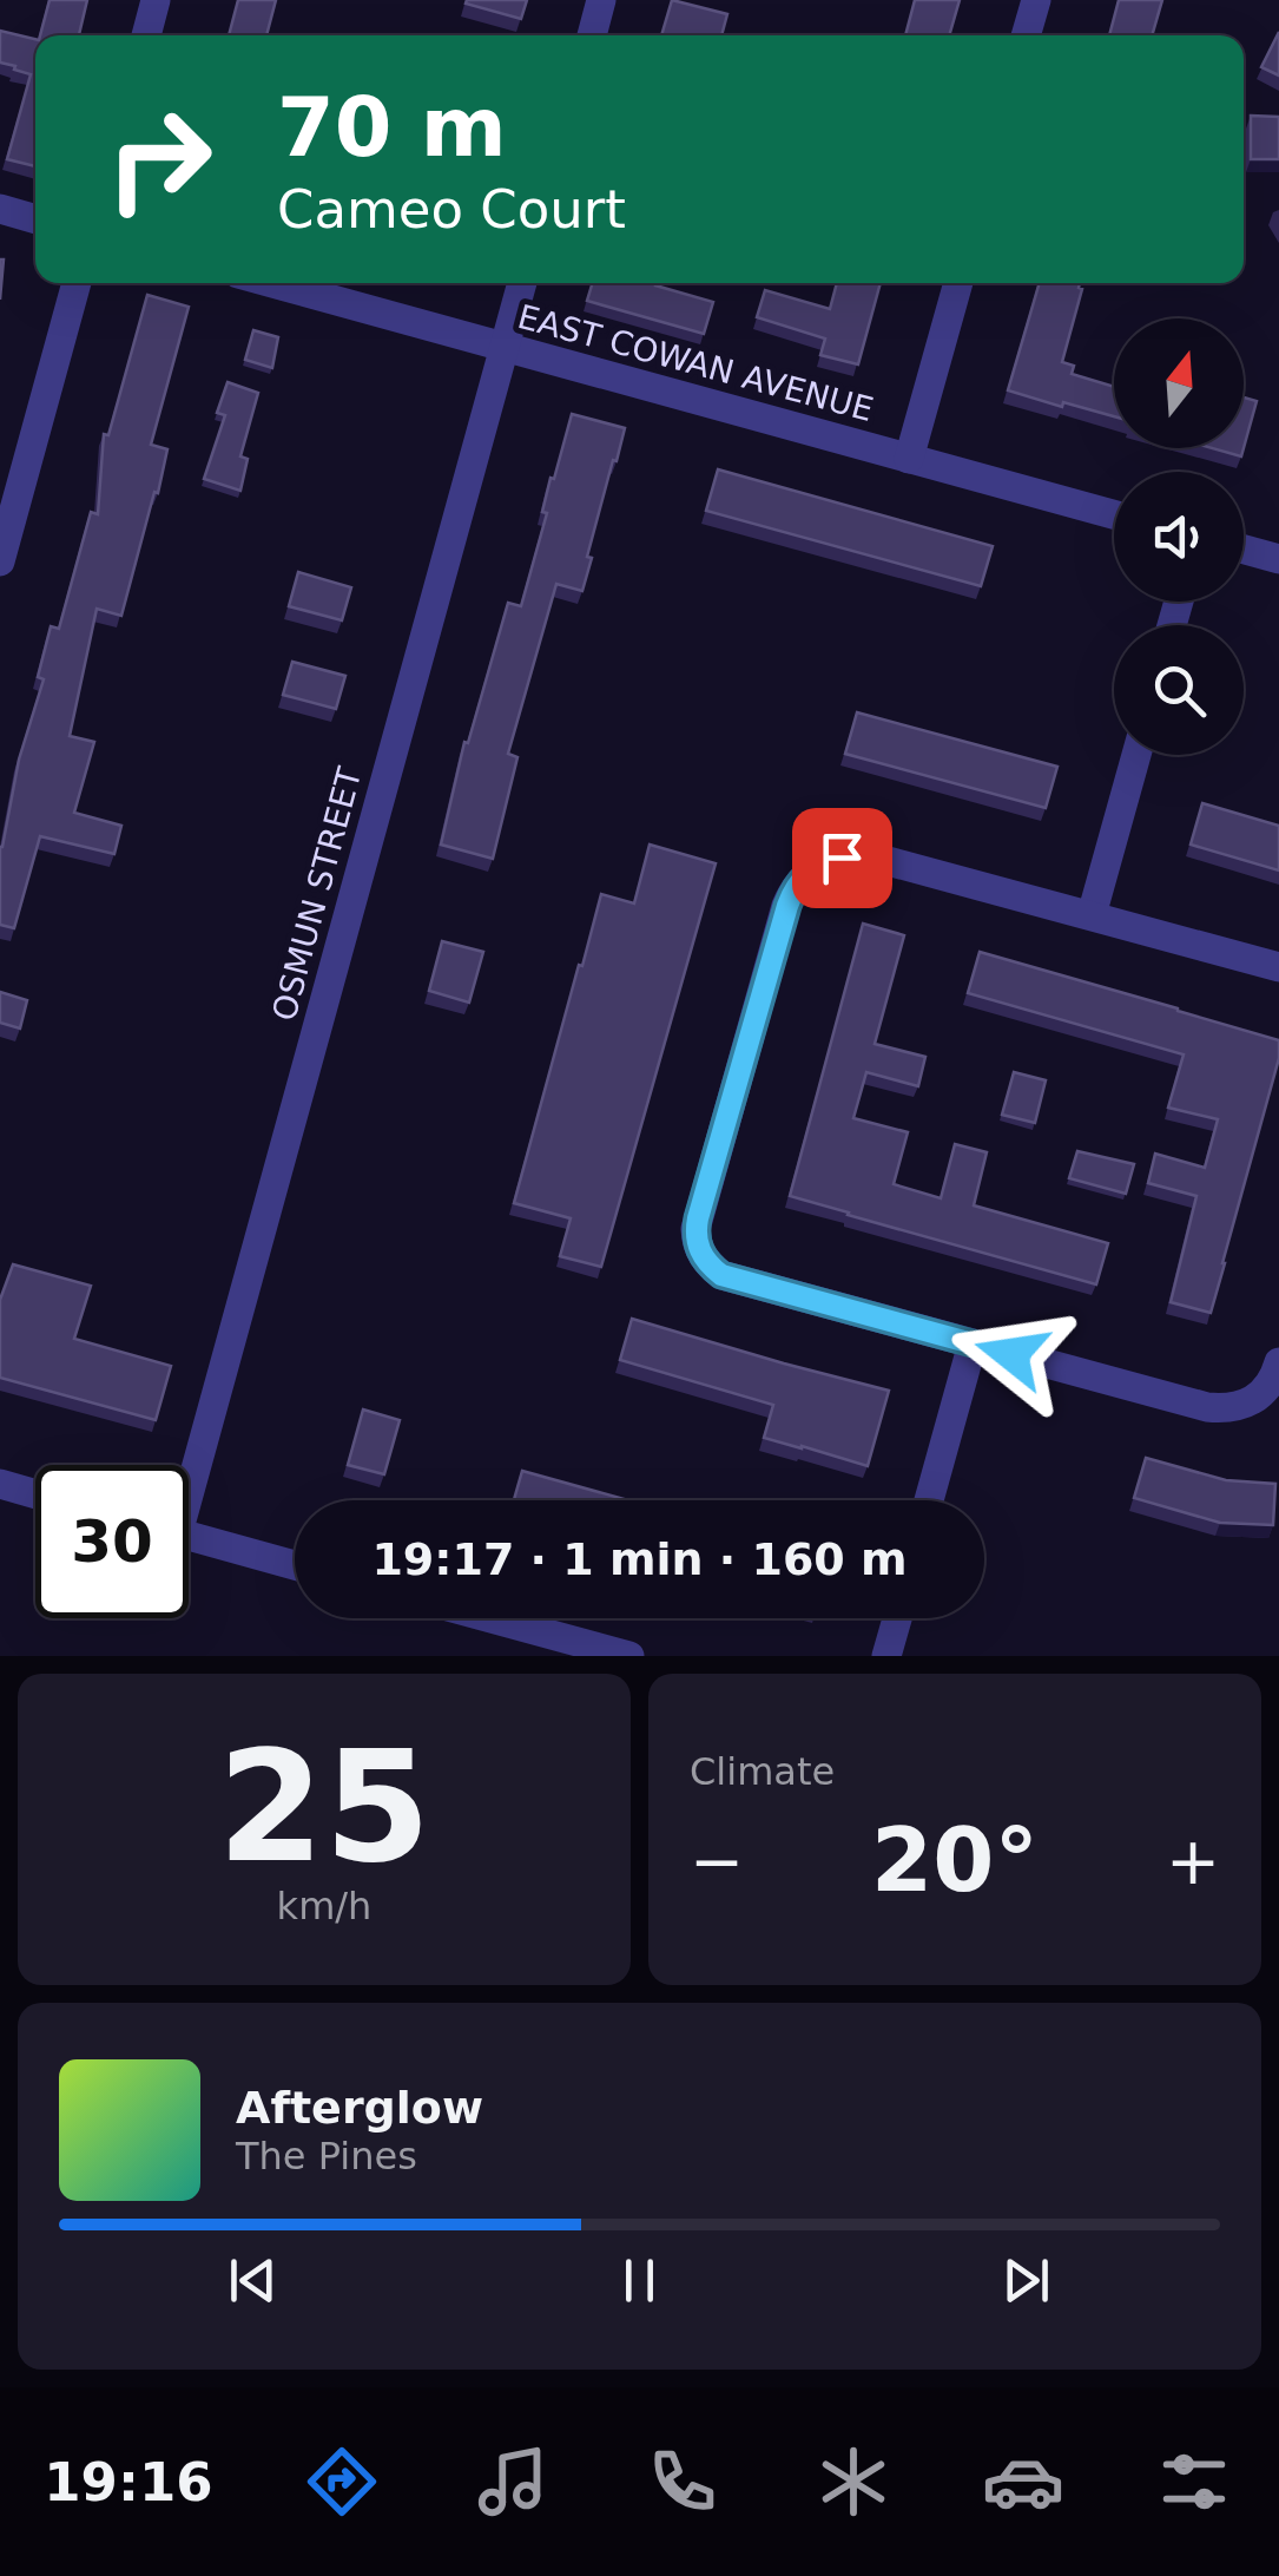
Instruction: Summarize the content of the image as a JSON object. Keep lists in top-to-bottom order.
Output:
{
  "streets": {
    "street": ["EAST COWAN AVENUE", "OSMUN STREET"]
  },
  "crossings": [
    ["EAST COWAN AVENUE", "OSMUN STREET"]
  ],
  "north": "top",
  "page": {
    "turn": ["70 m", "Cameo Court"],
    "limit": "30",
    "trip": "19:17 · 1 min · 160 m",
    "tile": [
      ["25", "km/h"],
      "Climate"
    ],
    "heat": ["−", "20°", "+"],
    "song": ["Afterglow", "The Pines"],
    "tabs": "19:16"
  }
}
